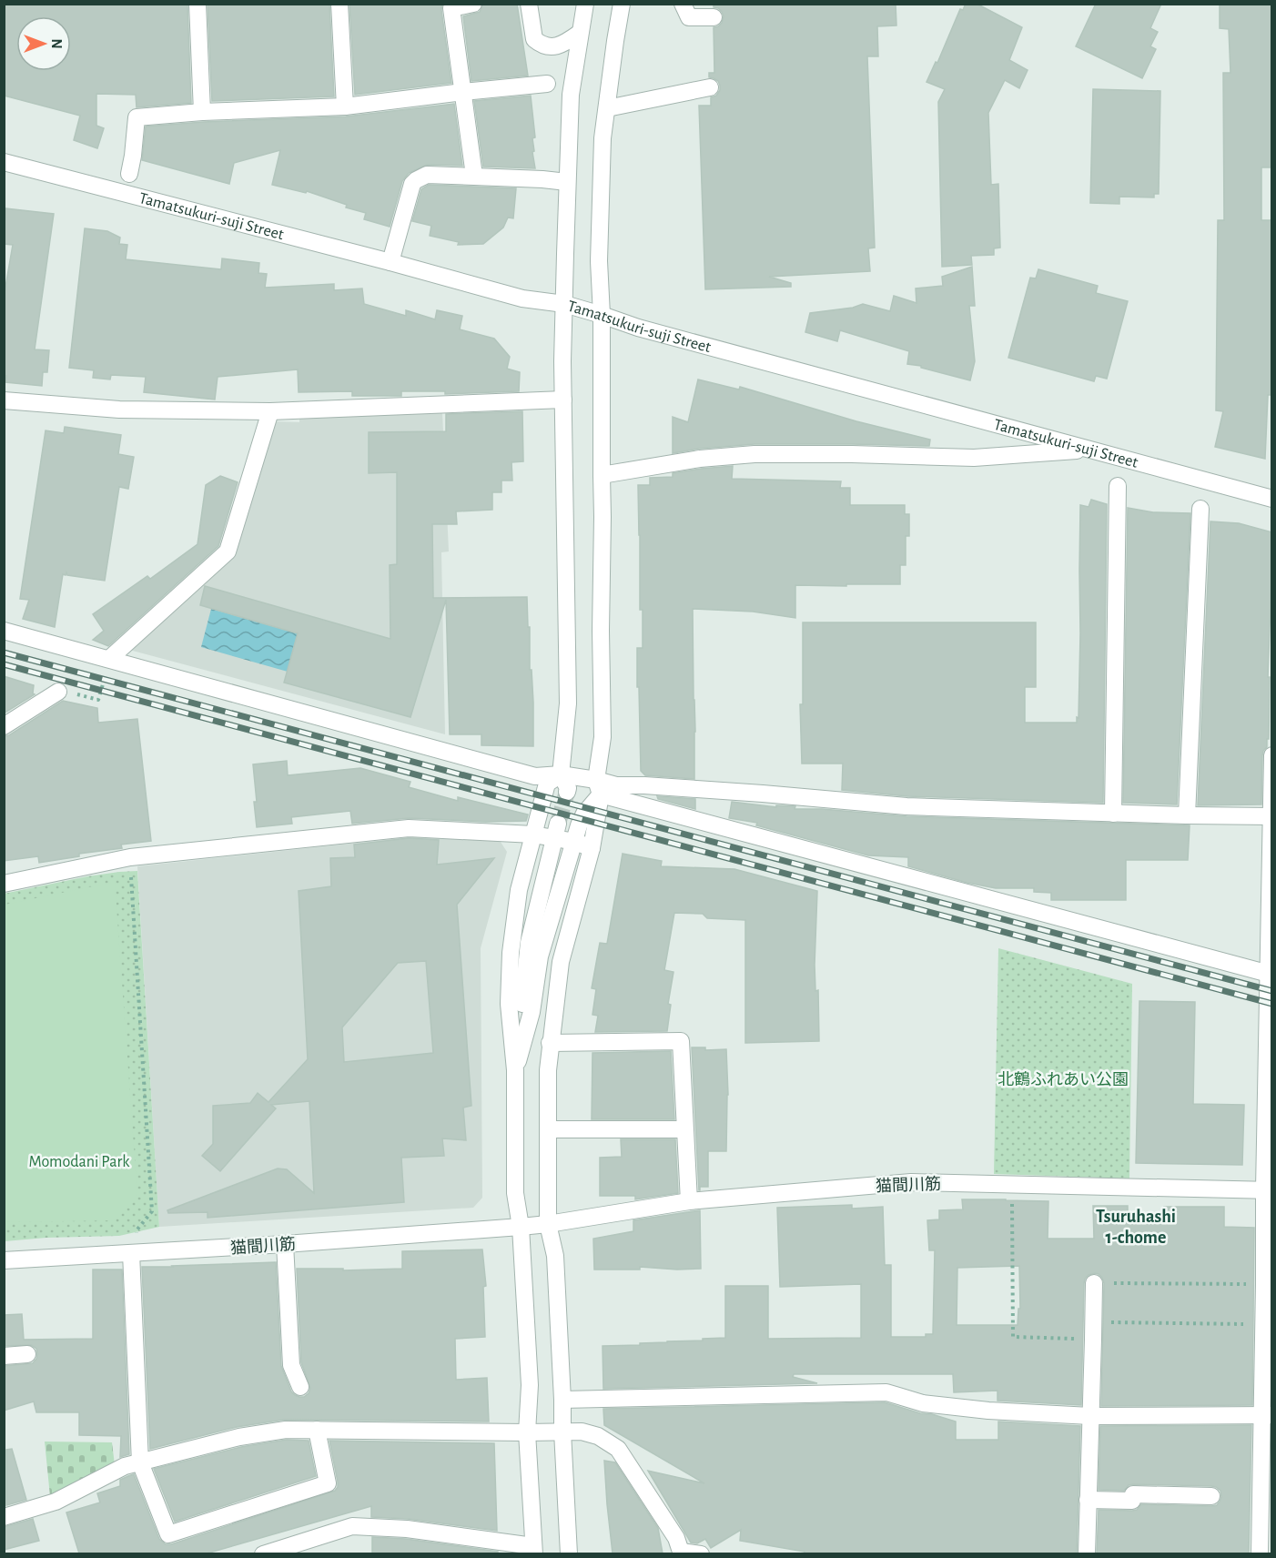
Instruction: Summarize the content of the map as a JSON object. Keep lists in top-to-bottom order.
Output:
{
  "streets": {
    "street": ["Tamatsukuri-suji Street", "猫間川筋"]
  },
  "districts": ["Tsuruhashi 1-chome"],
  "parks": ["北鶴ふれあい公園", "Momodani Park"],
  "north": "right"
}
